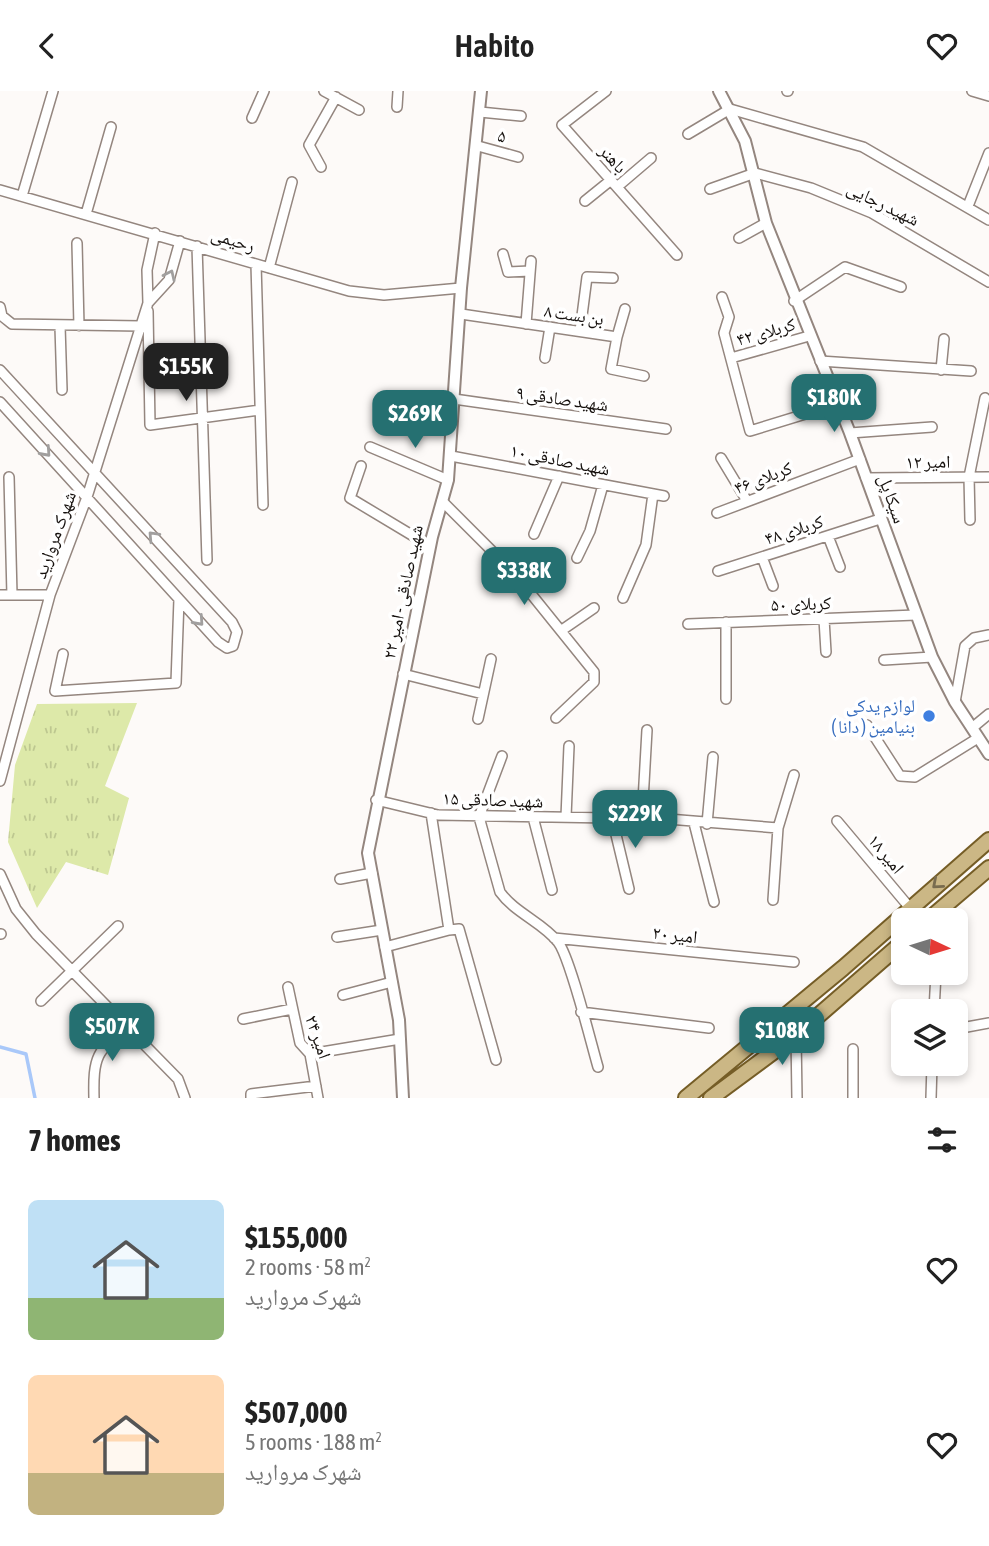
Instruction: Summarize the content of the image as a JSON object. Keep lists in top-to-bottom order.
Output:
{
  "streets": {
    "street": [
      "۵",
      "باهنر",
      "شهید رجایی",
      "رحیمی",
      "بن بست ۸",
      "کربلای ۴۲",
      "شهید صادقی ۹",
      "شهید صادقی ۱۰",
      "امير ۱۲",
      "کربلای ۴۶",
      "سیکا پل",
      "کربلای ۴۸",
      "شهرک مروارید",
      "شهید صادقی - امیر ۲۲",
      "کربلای ۵۰",
      "شهید صادقی ۱۵",
      "امیر ۱۸",
      "امیر ۲۰",
      "امیر ۲۴"
    ]
  },
  "crossings": [
    ["۵", "شهید صادقی - امیر ۲۲"],
    ["شهید رجایی", "سیکا پل"],
    ["رحیمی", "شهرک مروارید"],
    ["رحیمی", "شهید صادقی - امیر ۲۲"],
    ["بن بست ۸", "شهید صادقی - امیر ۲۲"],
    ["کربلای ۴۲", "سیکا پل"],
    ["شهید صادقی ۹", "شهید صادقی - امیر ۲۲"],
    ["شهید صادقی ۱۰", "شهید صادقی - امیر ۲۲"],
    ["امير ۱۲", "سیکا پل"],
    ["کربلای ۴۶", "سیکا پل"],
    ["سیکا پل", "کربلای ۴۸"],
    ["سیکا پل", "کربلای ۵۰"],
    ["شهید صادقی - امیر ۲۲", "شهید صادقی ۱۵"]
  ],
  "places": ["لوازم یدکی بنیامین ( دانا )"],
  "north": "right",
  "page": {
    "header": "Habito",
    "price": [
      "$155K",
      "$180K",
      "$269K",
      "$338K",
      "$229K",
      "$507K",
      "$108K"
    ],
    "heading": "7 homes",
    "list": [
      {
        "name": "$155,000",
        "note": "2 rooms · 58 m² · شهرک مروارید"
      },
      {
        "name": "$507,000",
        "note": "5 rooms · 188 m² · شهرک مروارید"
      }
    ]
  }
}
